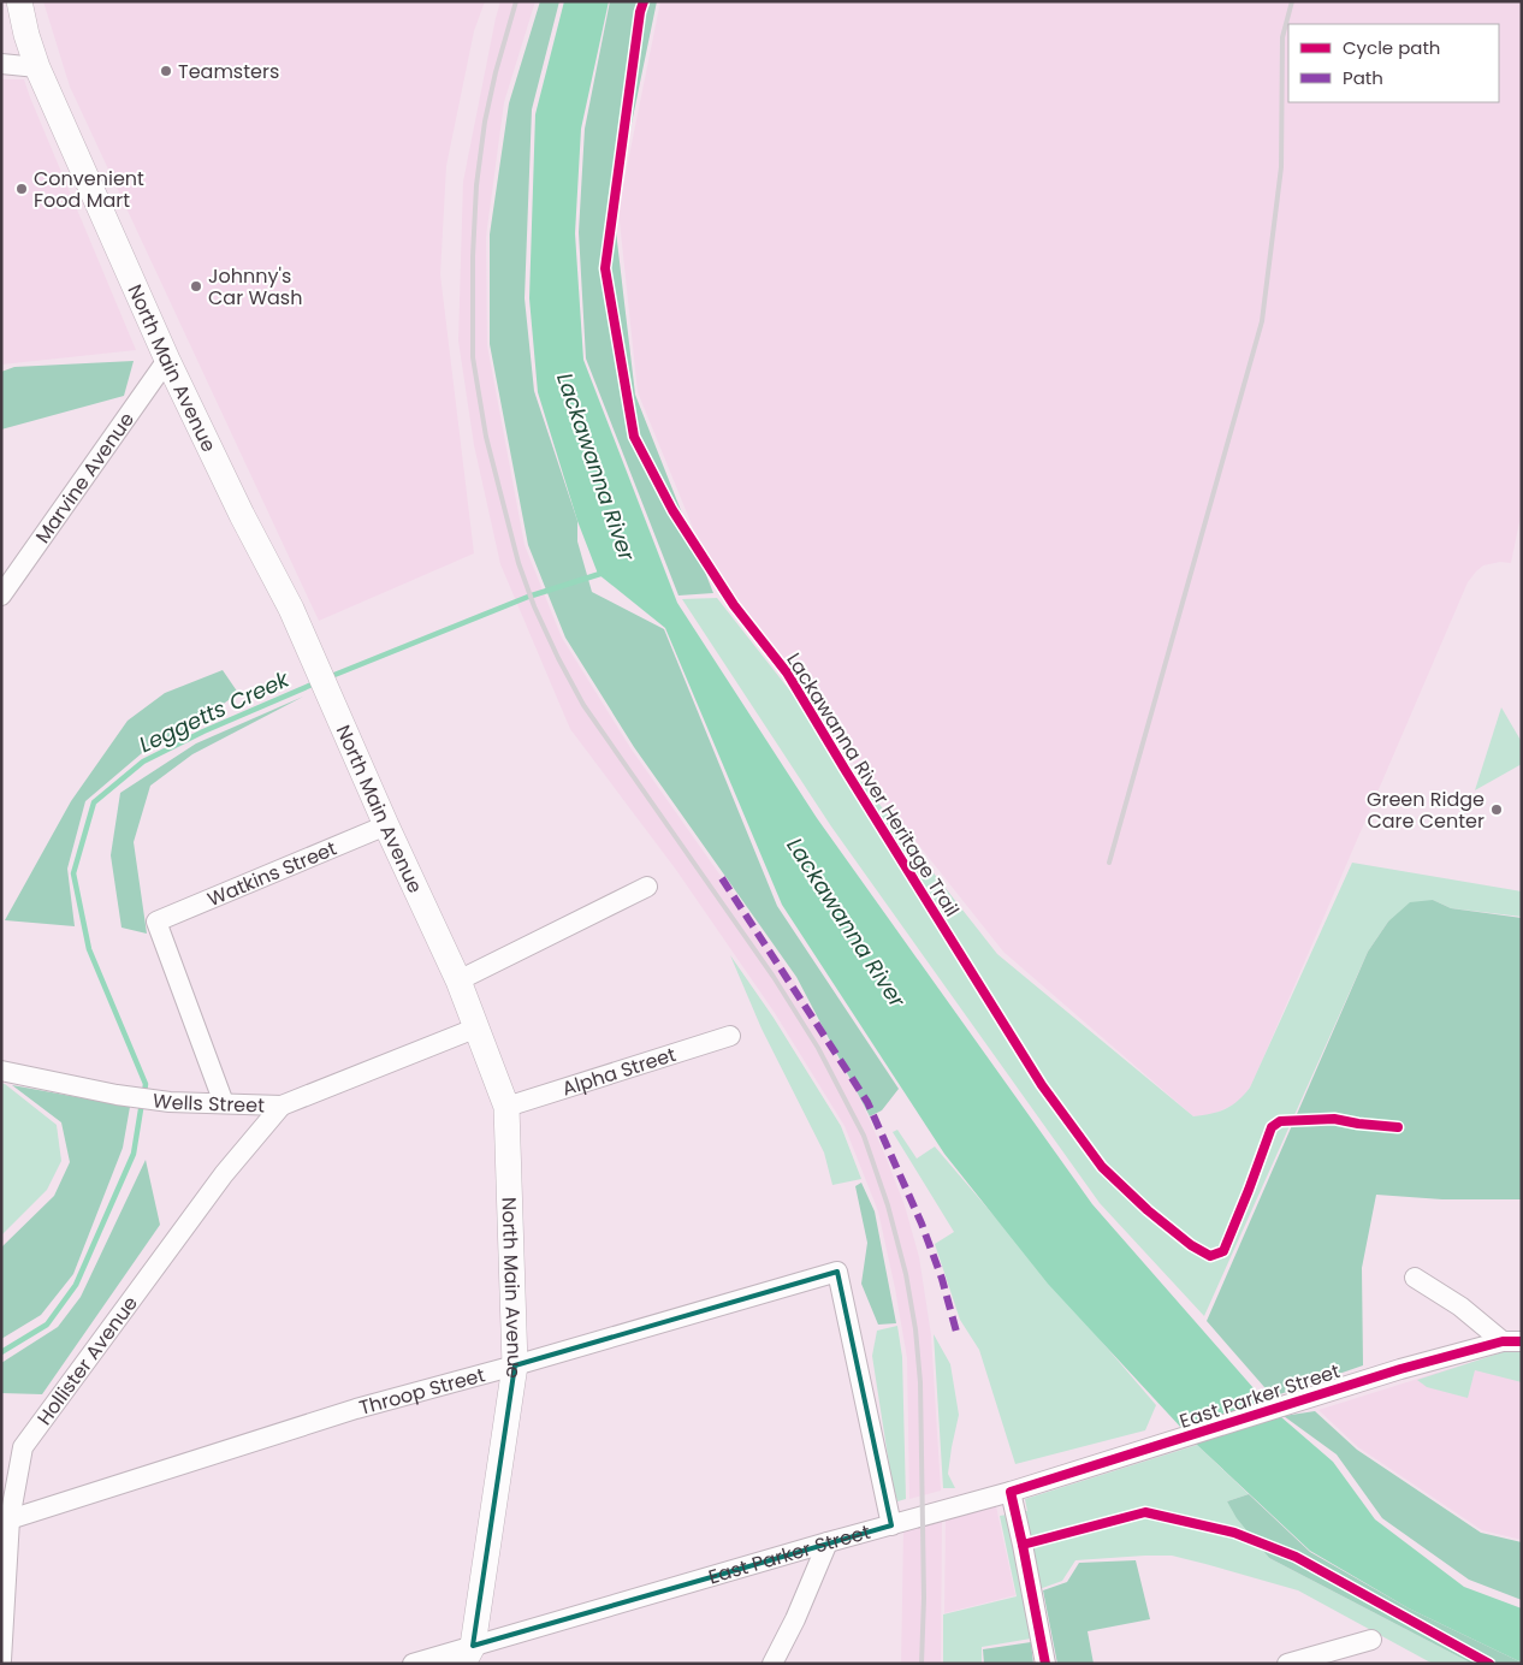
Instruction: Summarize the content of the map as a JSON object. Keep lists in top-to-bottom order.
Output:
{
  "streets": {
    "main road": ["North Main Avenue"],
    "street": [
      "Marvine Avenue",
      "Watkins Street",
      "Alpha Street",
      "Wells Street",
      "Hollister Avenue",
      "Throop Street",
      "East Parker Street"
    ],
    "cycle path": ["Lackawanna River Heritage Trail"]
  },
  "crossings": [
    ["North Main Avenue", "Marvine Avenue"],
    ["North Main Avenue", "Watkins Street"],
    ["North Main Avenue", "Alpha Street"],
    ["North Main Avenue", "Wells Street"],
    ["North Main Avenue", "Throop Street"],
    ["North Main Avenue", "East Parker Street"],
    ["Watkins Street", "Wells Street"],
    ["Wells Street", "Hollister Avenue"],
    ["Hollister Avenue", "Throop Street"],
    ["Throop Street", "East Parker Street"]
  ],
  "water": ["Lackawanna River", "Leggetts Creek"],
  "places": [
    "Teamsters",
    "Convenient Food Mart",
    "Johnny's Car Wash",
    "Green Ridge Care Center"
  ],
  "legend": ["Cycle path", "Path"]
}
